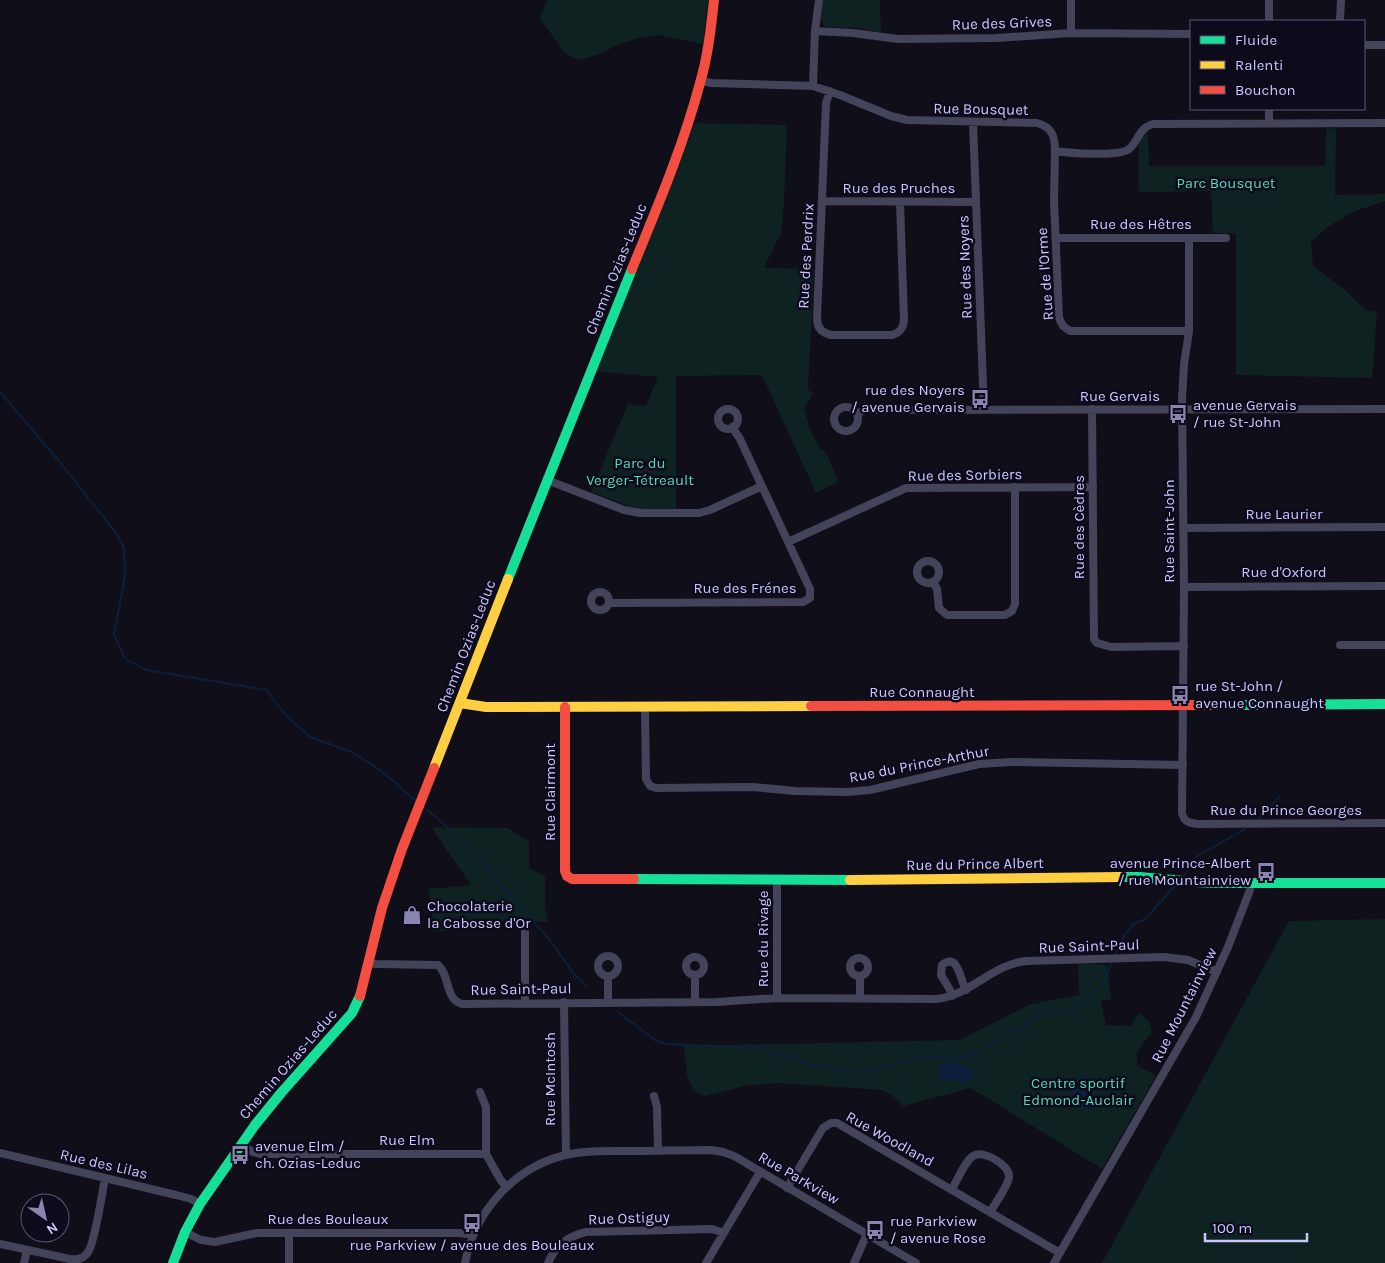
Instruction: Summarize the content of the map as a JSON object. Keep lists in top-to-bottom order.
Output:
{
  "streets": {
    "street": [
      "Rue des Grives",
      "Rue Bousquet",
      "Rue des Pruches",
      "Rue des Hêtres",
      "Rue des Perdrix",
      "Rue des Noyers",
      "Chemin Ozias-Leduc",
      "Rue de l'Orme",
      "Rue Gervais",
      "Rue des Sorbiers",
      "Rue Laurier",
      "Rue des Cèdres",
      "Rue Saint-John",
      "Rue d'Oxford",
      "Rue des Frénes",
      "Rue Connaught",
      "Rue du Prince-Arthur",
      "Rue Clairmont",
      "Rue du Prince Georges",
      "Rue du Prince Albert",
      "Rue du Rivage",
      "Rue Saint-Paul",
      "Rue Mountainview",
      "Rue McIntosh",
      "Rue Woodland",
      "Rue Elm",
      "Rue des Lilas",
      "Rue Parkview",
      "Rue Ostiguy",
      "Rue des Bouleaux"
    ]
  },
  "crossings": [
    ["Rue Bousquet", "Rue des Perdrix"],
    ["Rue Bousquet", "Rue des Noyers"],
    ["Rue Bousquet", "Chemin Ozias-Leduc"],
    ["Rue Bousquet", "Rue de l'Orme"],
    ["Rue des Pruches", "Rue des Perdrix"],
    ["Rue des Pruches", "Rue des Noyers"],
    ["Rue des Hêtres", "Rue de l'Orme"],
    ["Rue des Hêtres", "Rue Saint-John"],
    ["Rue des Noyers", "Rue Gervais"],
    ["Chemin Ozias-Leduc", "Rue Connaught"],
    ["Chemin Ozias-Leduc", "Rue Saint-Paul"],
    ["Chemin Ozias-Leduc", "Rue Elm"],
    ["Chemin Ozias-Leduc", "Rue des Lilas"],
    ["Chemin Ozias-Leduc", "Rue des Bouleaux"],
    ["Rue de l'Orme", "Rue Saint-John"],
    ["Rue Gervais", "Rue des Cèdres"],
    ["Rue Gervais", "Rue Saint-John"],
    ["Rue des Sorbiers", "Rue des Cèdres"],
    ["Rue des Sorbiers", "Rue des Frénes"],
    ["Rue Laurier", "Rue Saint-John"],
    ["Rue des Cèdres", "Rue Saint-John"],
    ["Rue Saint-John", "Rue d'Oxford"],
    ["Rue Saint-John", "Rue Connaught"],
    ["Rue Saint-John", "Rue du Prince-Arthur"],
    ["Rue Saint-John", "Rue du Prince Georges"],
    ["Rue Connaught", "Rue du Prince-Arthur"],
    ["Rue Connaught", "Rue Clairmont"],
    ["Rue Clairmont", "Rue du Prince Albert"],
    ["Rue du Prince Albert", "Rue du Rivage"],
    ["Rue du Prince Albert", "Rue Mountainview"],
    ["Rue du Rivage", "Rue Saint-Paul"],
    ["Rue Saint-Paul", "Rue Mountainview"],
    ["Rue Saint-Paul", "Rue McIntosh"],
    ["Rue Mountainview", "Rue Woodland"],
    ["Rue McIntosh", "Rue Parkview"],
    ["Rue Woodland", "Rue Parkview"],
    ["Rue Parkview", "Rue des Bouleaux"]
  ],
  "parks": ["Parc Bousquet", "Parc du Verger-Tétreault", "Centre sportif Edmond-Auclair"],
  "places": {
    "bus stop": [
      "rue des Noyers / avenue Gervais",
      "avenue Gervais / rue St-John",
      "rue St-John / avenue Connaught",
      "avenue Prince-Albert / rue Mountainview",
      "avenue Elm / ch. Ozias-Leduc",
      "rue Parkview / avenue des Bouleaux",
      "rue Parkview / avenue Rose"
    ],
    "shop": ["Chocolaterie la Cabosse d'Or"]
  },
  "legend": ["Fluide", "Ralenti", "Bouchon"],
  "scale_bar": "100 m",
  "north": "bottom right"
}
